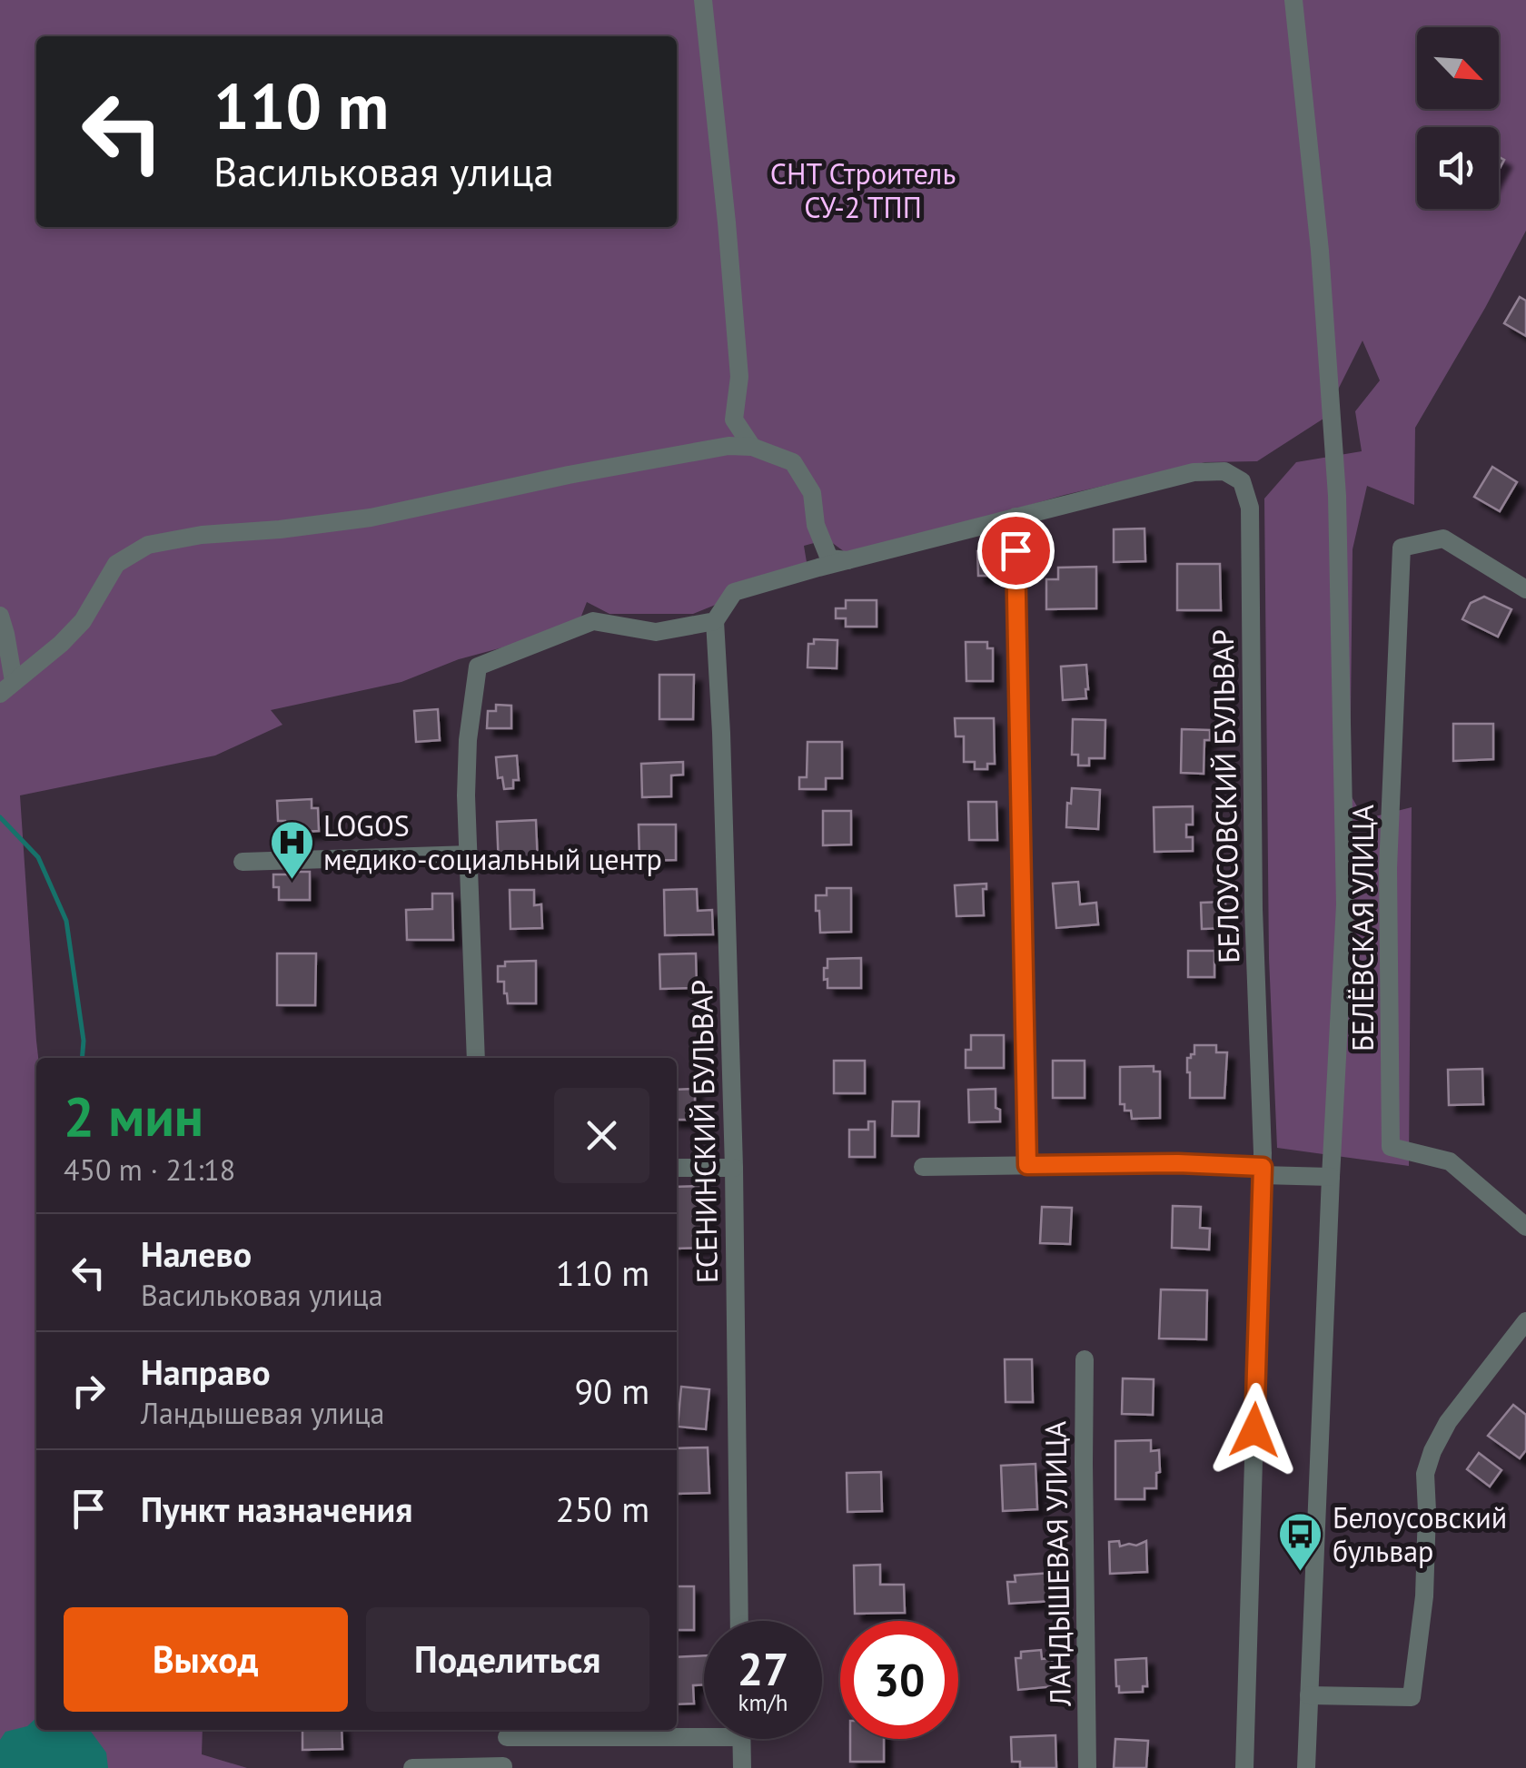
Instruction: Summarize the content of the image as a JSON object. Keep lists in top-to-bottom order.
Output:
{
  "streets": {
    "street": [
      "БЕЛОУСОВСКИЙ БУЛЬВАР",
      "БЕЛЁВСКАЯ УЛИЦА",
      "ЕСЕНИНСКИЙ БУЛЬВАР",
      "ЛАНДЫШЕВАЯ УЛИЦА"
    ]
  },
  "parks": ["СНТ Строитель СУ-2 ТПП"],
  "places": {
    "hospital": ["LOGOS медико-социальный центр"],
    "bus stop": ["Белоусовский бульвар"]
  },
  "north": "bottom right",
  "page": {
    "turn": ["110 m", "Васильковая улица"],
    "heading": ["2 мин", "450 m · 21:18"],
    "list": [
      {
        "name": "Налево",
        "note": "Васильковая улица",
        "value": "110 m"
      },
      {
        "name": "Направо",
        "note": "Ландышевая улица",
        "value": "90 m"
      },
      {
        "name": "Пункт назначения",
        "value": "250 m"
      }
    ],
    "buttons": ["Выход", "Поделиться"],
    "speed": "27 km/h",
    "limit": "30"
  }
}
